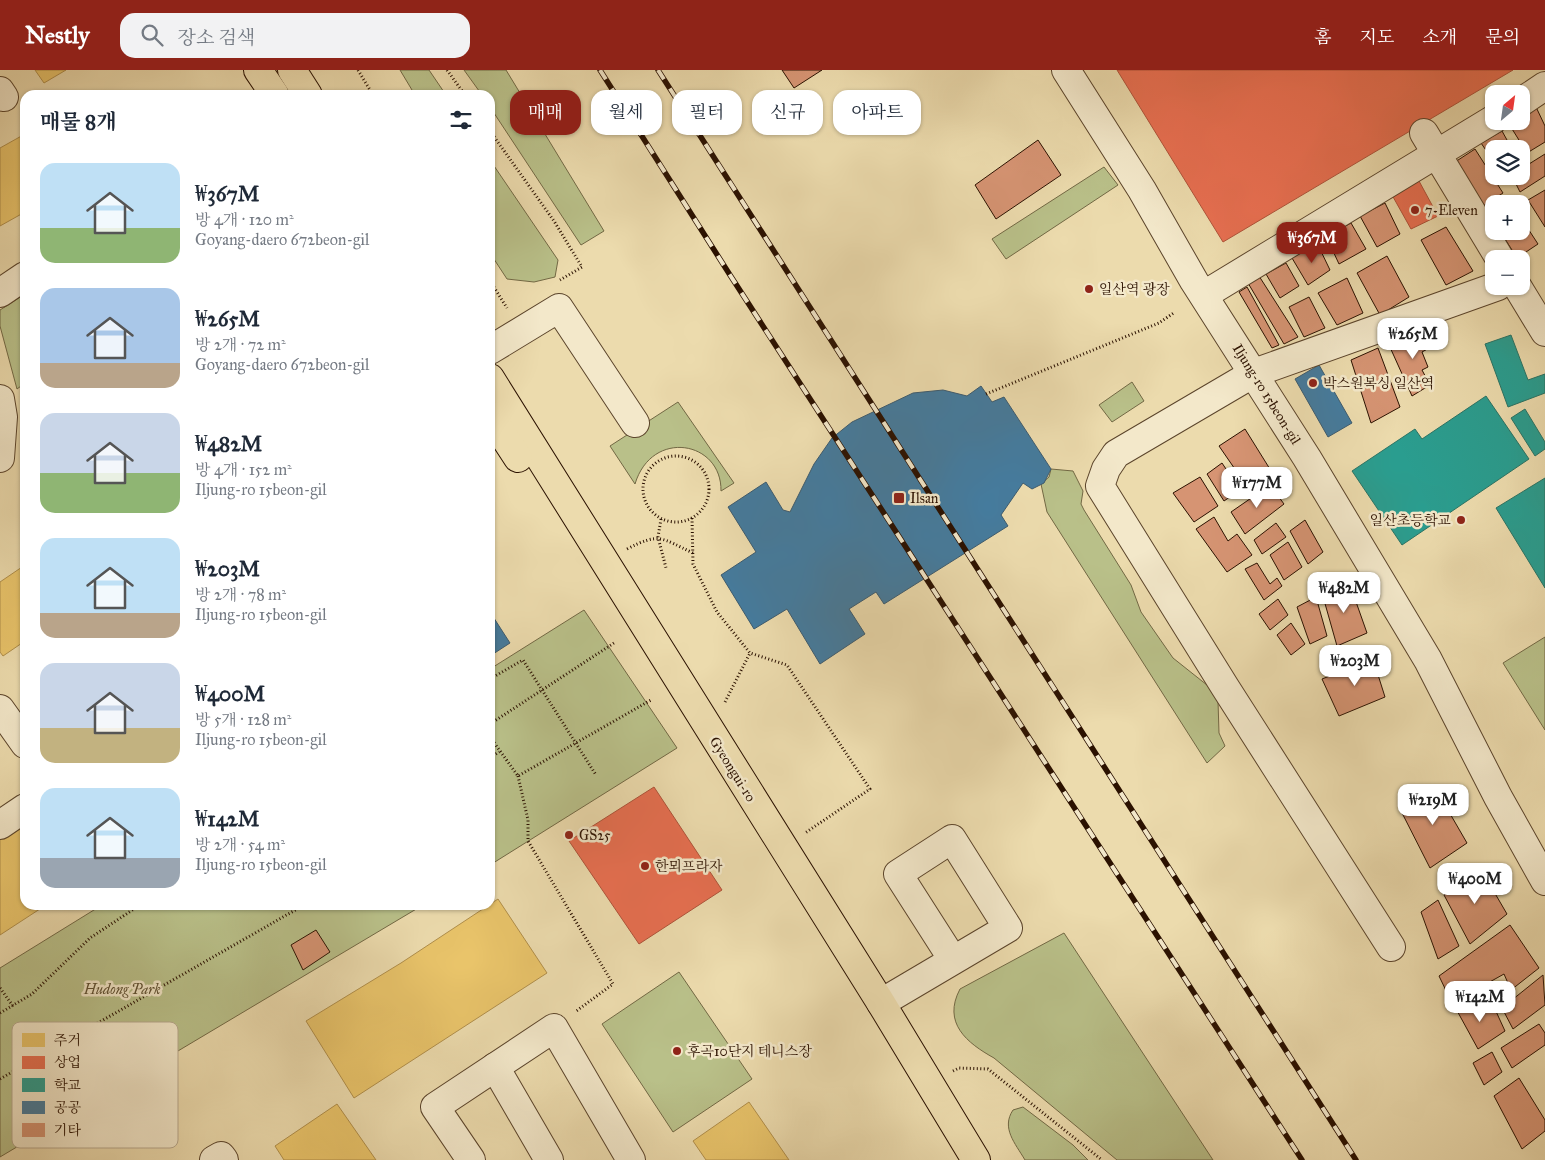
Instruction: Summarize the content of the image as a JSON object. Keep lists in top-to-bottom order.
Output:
{
  "streets": {
    "main road": ["Gyeongui-ro"],
    "street": ["Iljung-ro 15beon-gil"]
  },
  "parks": ["Hudong Park"],
  "places": {
    "other": [
      "7-Eleven",
      "일산역 광장",
      "박스원복싱 일산역",
      "일산초등학교",
      "GS25",
      "한뫼프라자",
      "후곡10단지 테니스장"
    ],
    "transit": ["Ilsan"]
  },
  "legend": [
    "주거",
    "상업",
    "학교",
    "공공",
    "기타"
  ],
  "north": "top right",
  "page": {
    "header": "Nestly",
    "search": "장소 검색",
    "nav": [
      "홈",
      "지도",
      "소개",
      "문의"
    ],
    "map_buttons": ["+", "−"],
    "chip": [
      "매매",
      "월세",
      "필터",
      "신규",
      "아파트"
    ],
    "heading": "매물 8개",
    "list": [
      {
        "name": "₩367M",
        "note": "방 4개 · 120 m² · Goyang-daero 672beon-gil"
      },
      {
        "name": "₩265M",
        "note": "방 2개 · 72 m² · Goyang-daero 672beon-gil"
      },
      {
        "name": "₩482M",
        "note": "방 4개 · 152 m² · Iljung-ro 15beon-gil"
      },
      {
        "name": "₩203M",
        "note": "방 2개 · 78 m² · Iljung-ro 15beon-gil"
      },
      {
        "name": "₩400M",
        "note": "방 5개 · 128 m² · Iljung-ro 15beon-gil"
      },
      {
        "name": "₩142M",
        "note": "방 2개 · 54 m² · Iljung-ro 15beon-gil"
      }
    ],
    "price": [
      "₩367M",
      "₩265M",
      "₩177M",
      "₩482M",
      "₩203M",
      "₩219M",
      "₩400M",
      "₩142M"
    ]
  }
}
